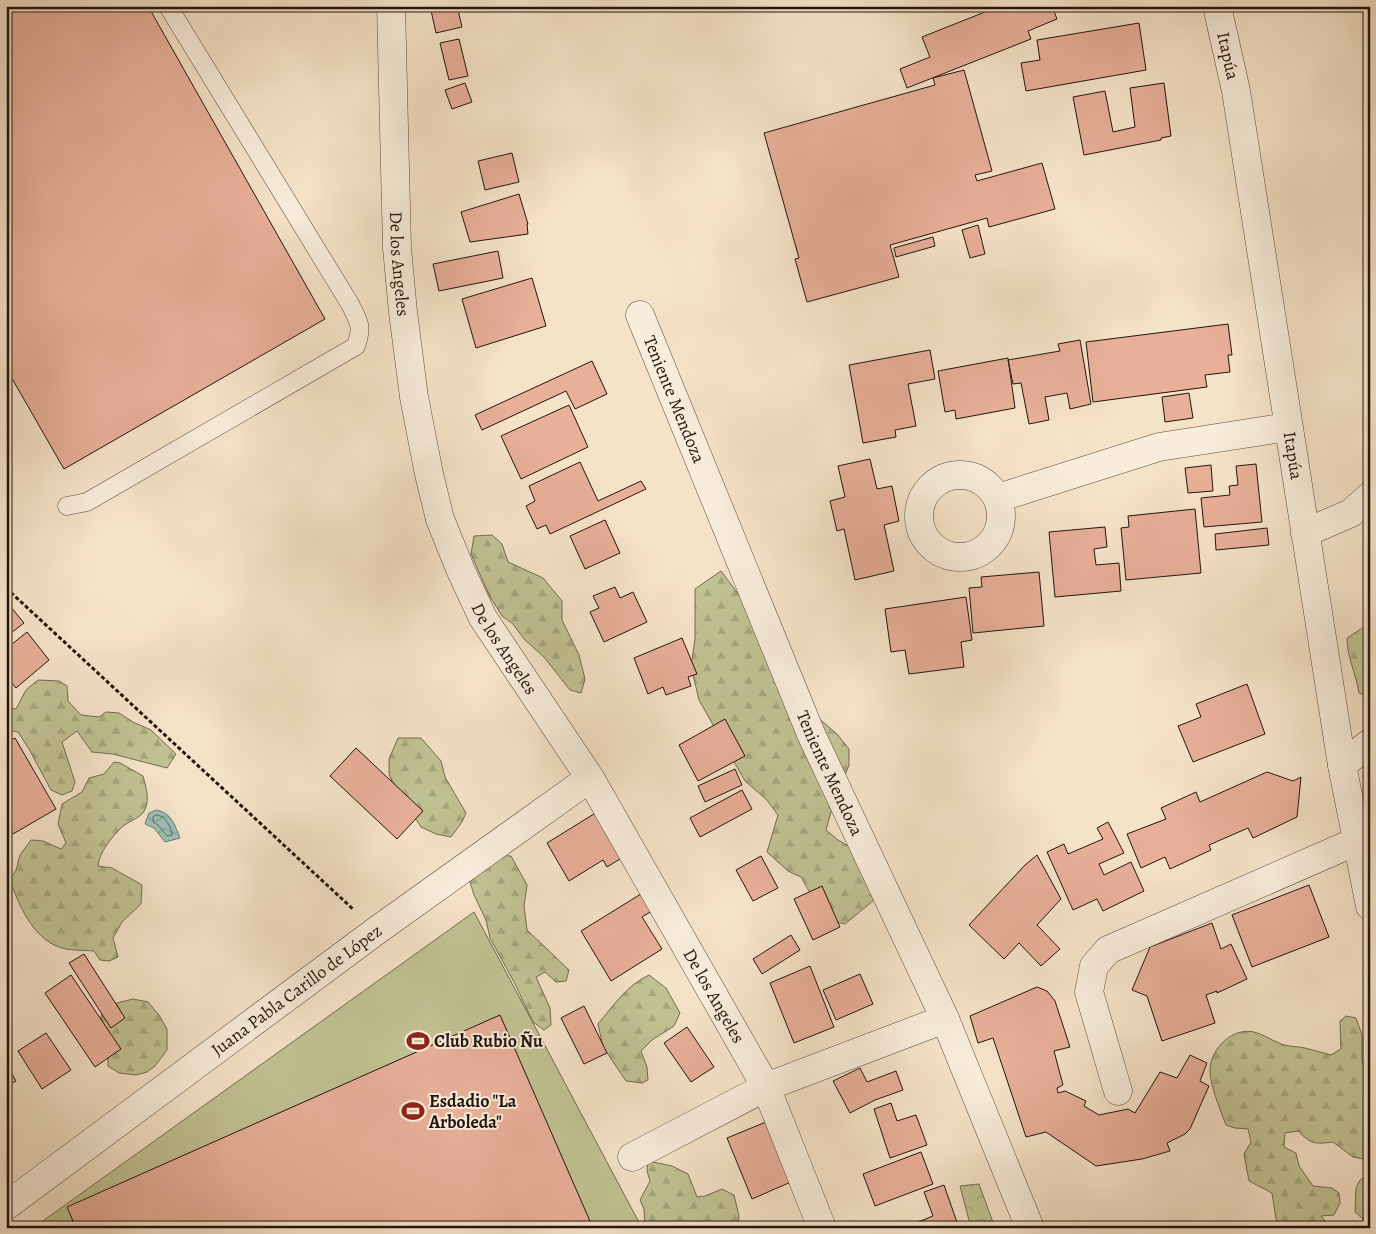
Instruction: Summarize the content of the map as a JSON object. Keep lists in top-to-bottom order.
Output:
{
  "streets": {
    "street": [
      "Itapúa",
      "De los Angeles",
      "Teniente Mendoza",
      "Juana Pabla Carillo de López"
    ]
  },
  "crossings": [
    ["De los Angeles", "Juana Pabla Carillo de López"]
  ],
  "places": {
    "sports": ["Club Rubio Ñu", "Esdadio \"La Arboleda\""]
  }
}
